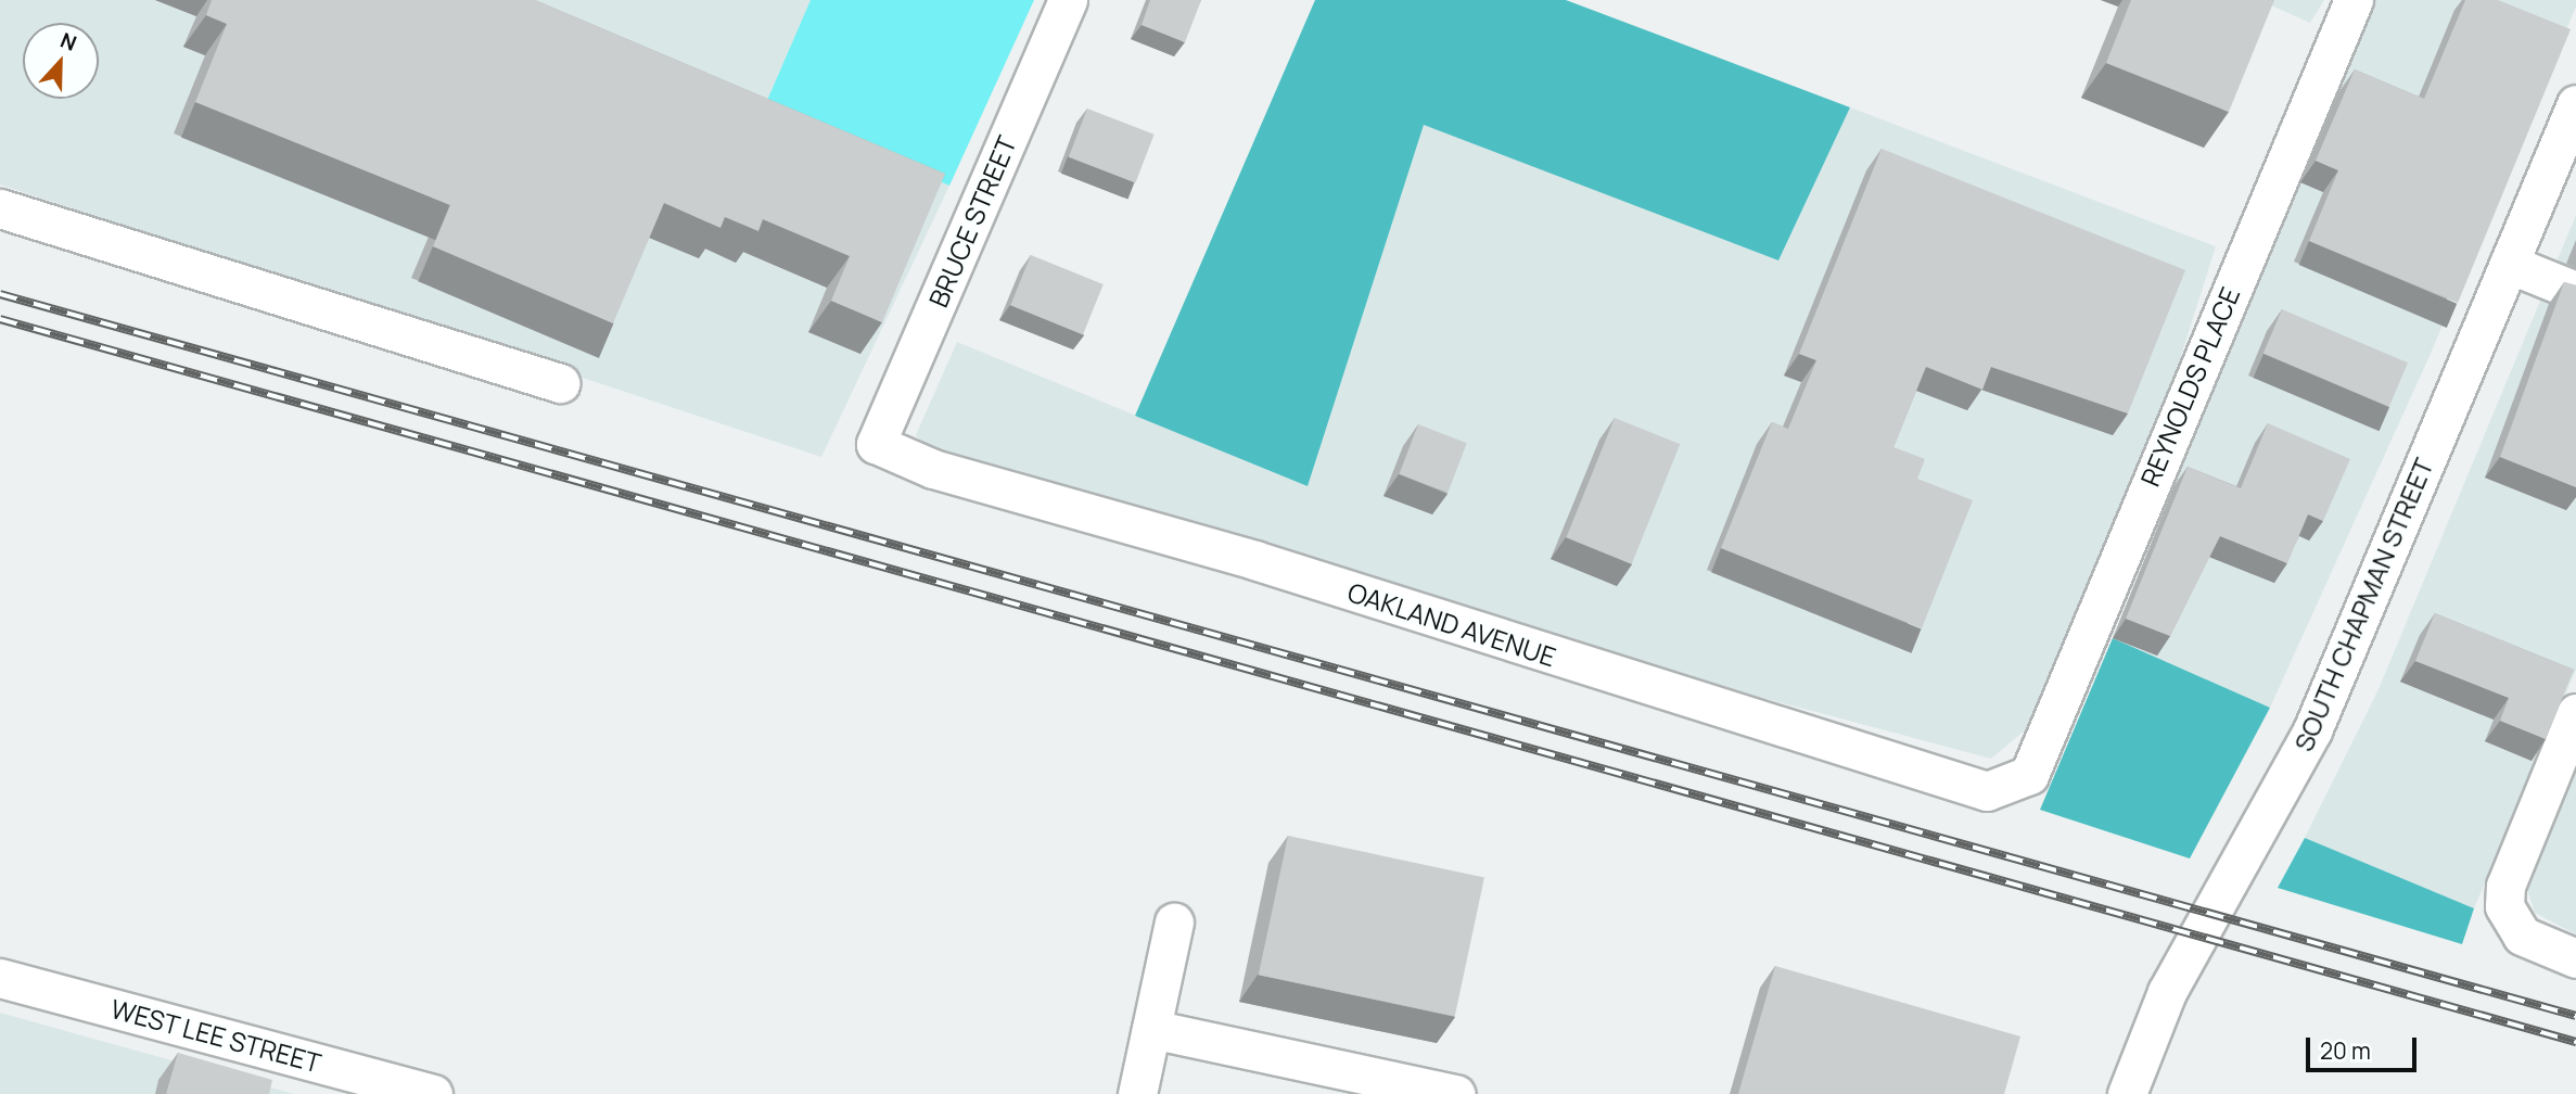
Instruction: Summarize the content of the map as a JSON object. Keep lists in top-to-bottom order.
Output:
{
  "streets": {
    "street": [
      "BRUCE STREET",
      "REYNOLDS PLACE",
      "SOUTH CHAPMAN STREET",
      "OAKLAND AVENUE",
      "WEST LEE STREET"
    ]
  },
  "crossings": [
    ["BRUCE STREET", "OAKLAND AVENUE"],
    ["REYNOLDS PLACE", "OAKLAND AVENUE"]
  ],
  "scale_bar": "20 m",
  "north": "top"
}
